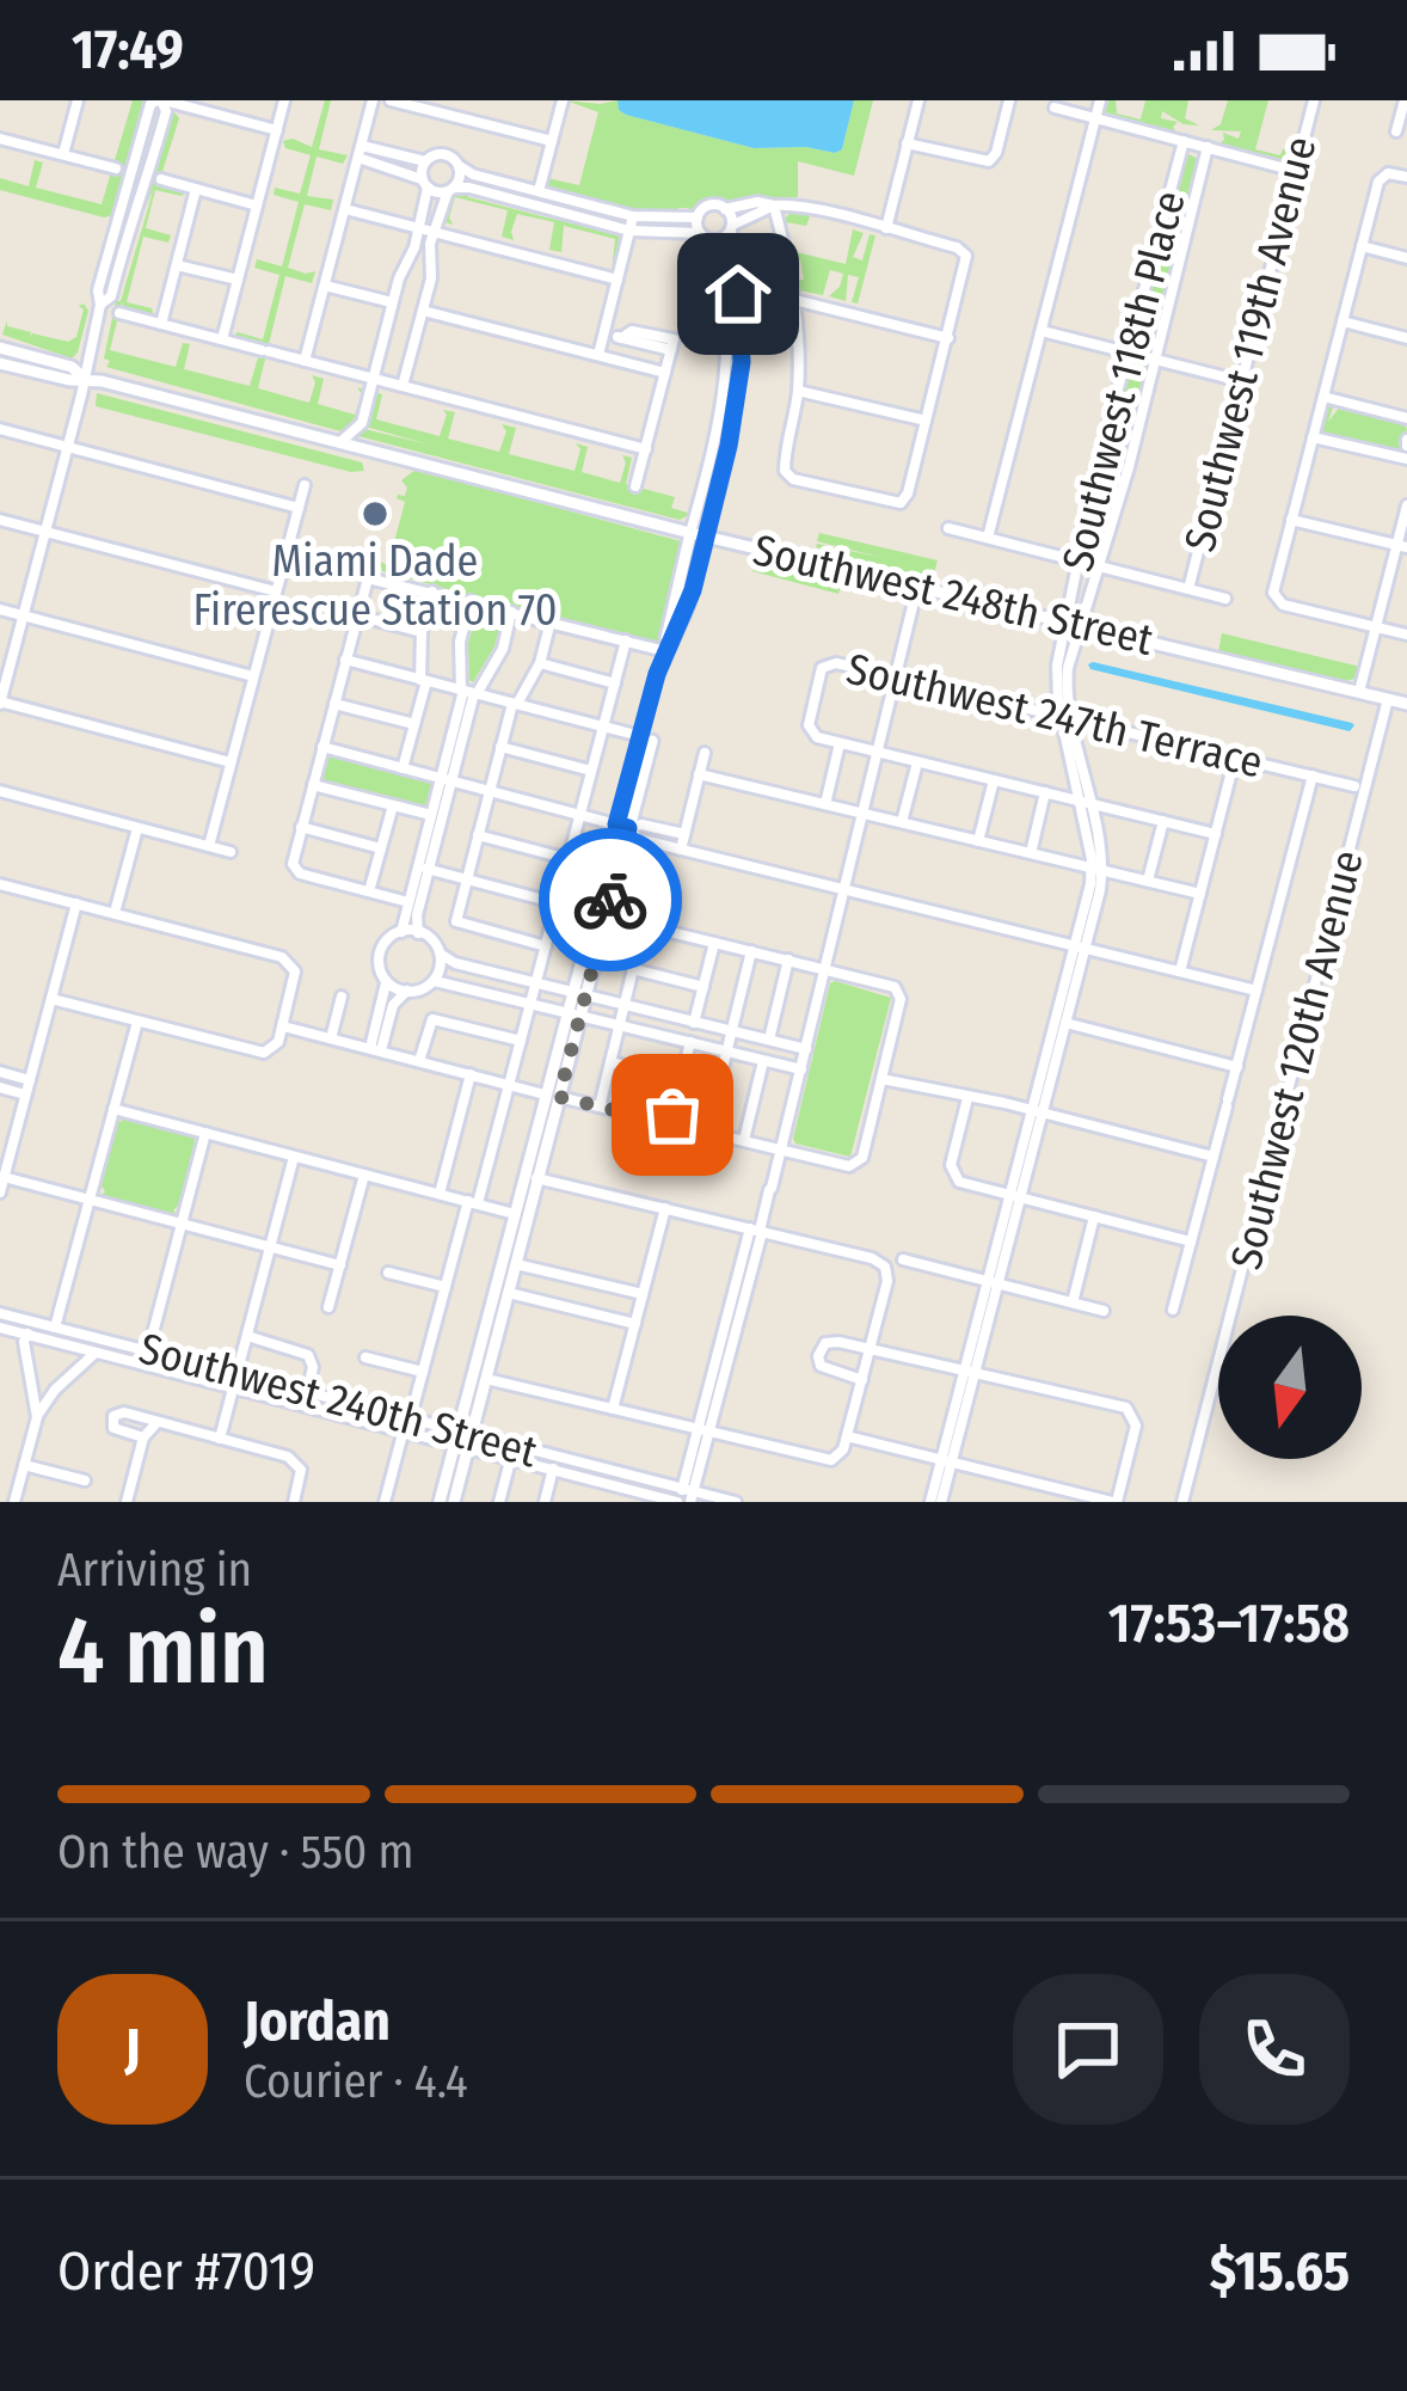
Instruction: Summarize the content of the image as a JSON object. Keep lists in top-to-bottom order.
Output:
{
  "streets": {
    "street": [
      "Southwest 119th Avenue",
      "Southwest 118th Place",
      "Southwest 248th Street",
      "Southwest 247th Terrace",
      "Southwest 120th Avenue",
      "Southwest 240th Street"
    ]
  },
  "crossings": [
    ["Southwest 118th Place", "Southwest 248th Street"],
    ["Southwest 118th Place", "Southwest 247th Terrace"],
    ["Southwest 248th Street", "Southwest 120th Avenue"]
  ],
  "places": ["Miami Dade Firerescue Station 70"],
  "north": "bottom",
  "page": {
    "status": "17:49",
    "heading": ["4 min", "Arriving in", "17:53–17:58"],
    "panel": [
      "Jordan",
      "Courier · 4.4",
      "Order #7019",
      "$15.65"
    ],
    "bar": "On the way · 550 m",
    "round": "J"
  }
}
